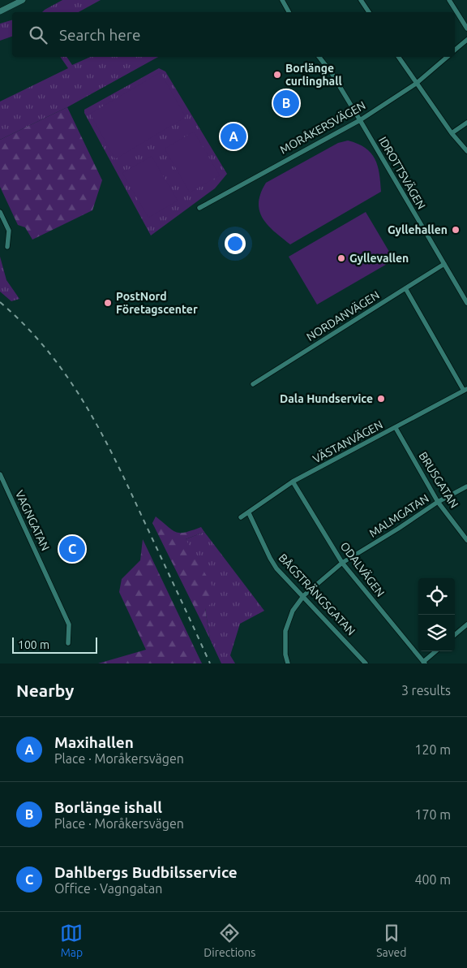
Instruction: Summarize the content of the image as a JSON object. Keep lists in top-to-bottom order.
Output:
{
  "streets": {
    "street": [
      "MORÅKERSVÄGEN",
      "IDROTTSVÄGEN",
      "NORDANVÄGEN",
      "VÄSTANVÄGEN",
      "BRUSGATAN",
      "MALMGATAN",
      "VAGNGATAN",
      "ODALVÄGEN",
      "BÅGSTRÄNGSGATAN"
    ]
  },
  "crossings": [
    ["MORÅKERSVÄGEN", "IDROTTSVÄGEN"],
    ["IDROTTSVÄGEN", "NORDANVÄGEN"],
    ["VÄSTANVÄGEN", "BRUSGATAN"],
    ["VÄSTANVÄGEN", "ODALVÄGEN"],
    ["VÄSTANVÄGEN", "BÅGSTRÄNGSGATAN"],
    ["BRUSGATAN", "MALMGATAN"],
    ["MALMGATAN", "ODALVÄGEN"],
    ["MALMGATAN", "BÅGSTRÄNGSGATAN"]
  ],
  "places": [
    "Borlänge curlinghall",
    "Gyllehallen",
    "Gyllevallen",
    "PostNord Företagscenter",
    "Dala Hundservice"
  ],
  "scale_bar": "100 m",
  "page": {
    "search": "Search here",
    "pins": ["B", "A", "C"],
    "scale": "100 m",
    "heading": ["Nearby", "3 results"],
    "list": [
      {
        "mark": "A",
        "name": "Maxihallen",
        "note": "Place · Moråkersvägen",
        "value": "120 m"
      },
      {
        "mark": "B",
        "name": "Borlänge ishall",
        "note": "Place · Moråkersvägen",
        "value": "170 m"
      },
      {
        "mark": "C",
        "name": "Dahlbergs Budbilsservice",
        "note": "Office · Vagngatan",
        "value": "400 m"
      }
    ],
    "nav": ["Map", "Directions", "Saved"]
  }
}
